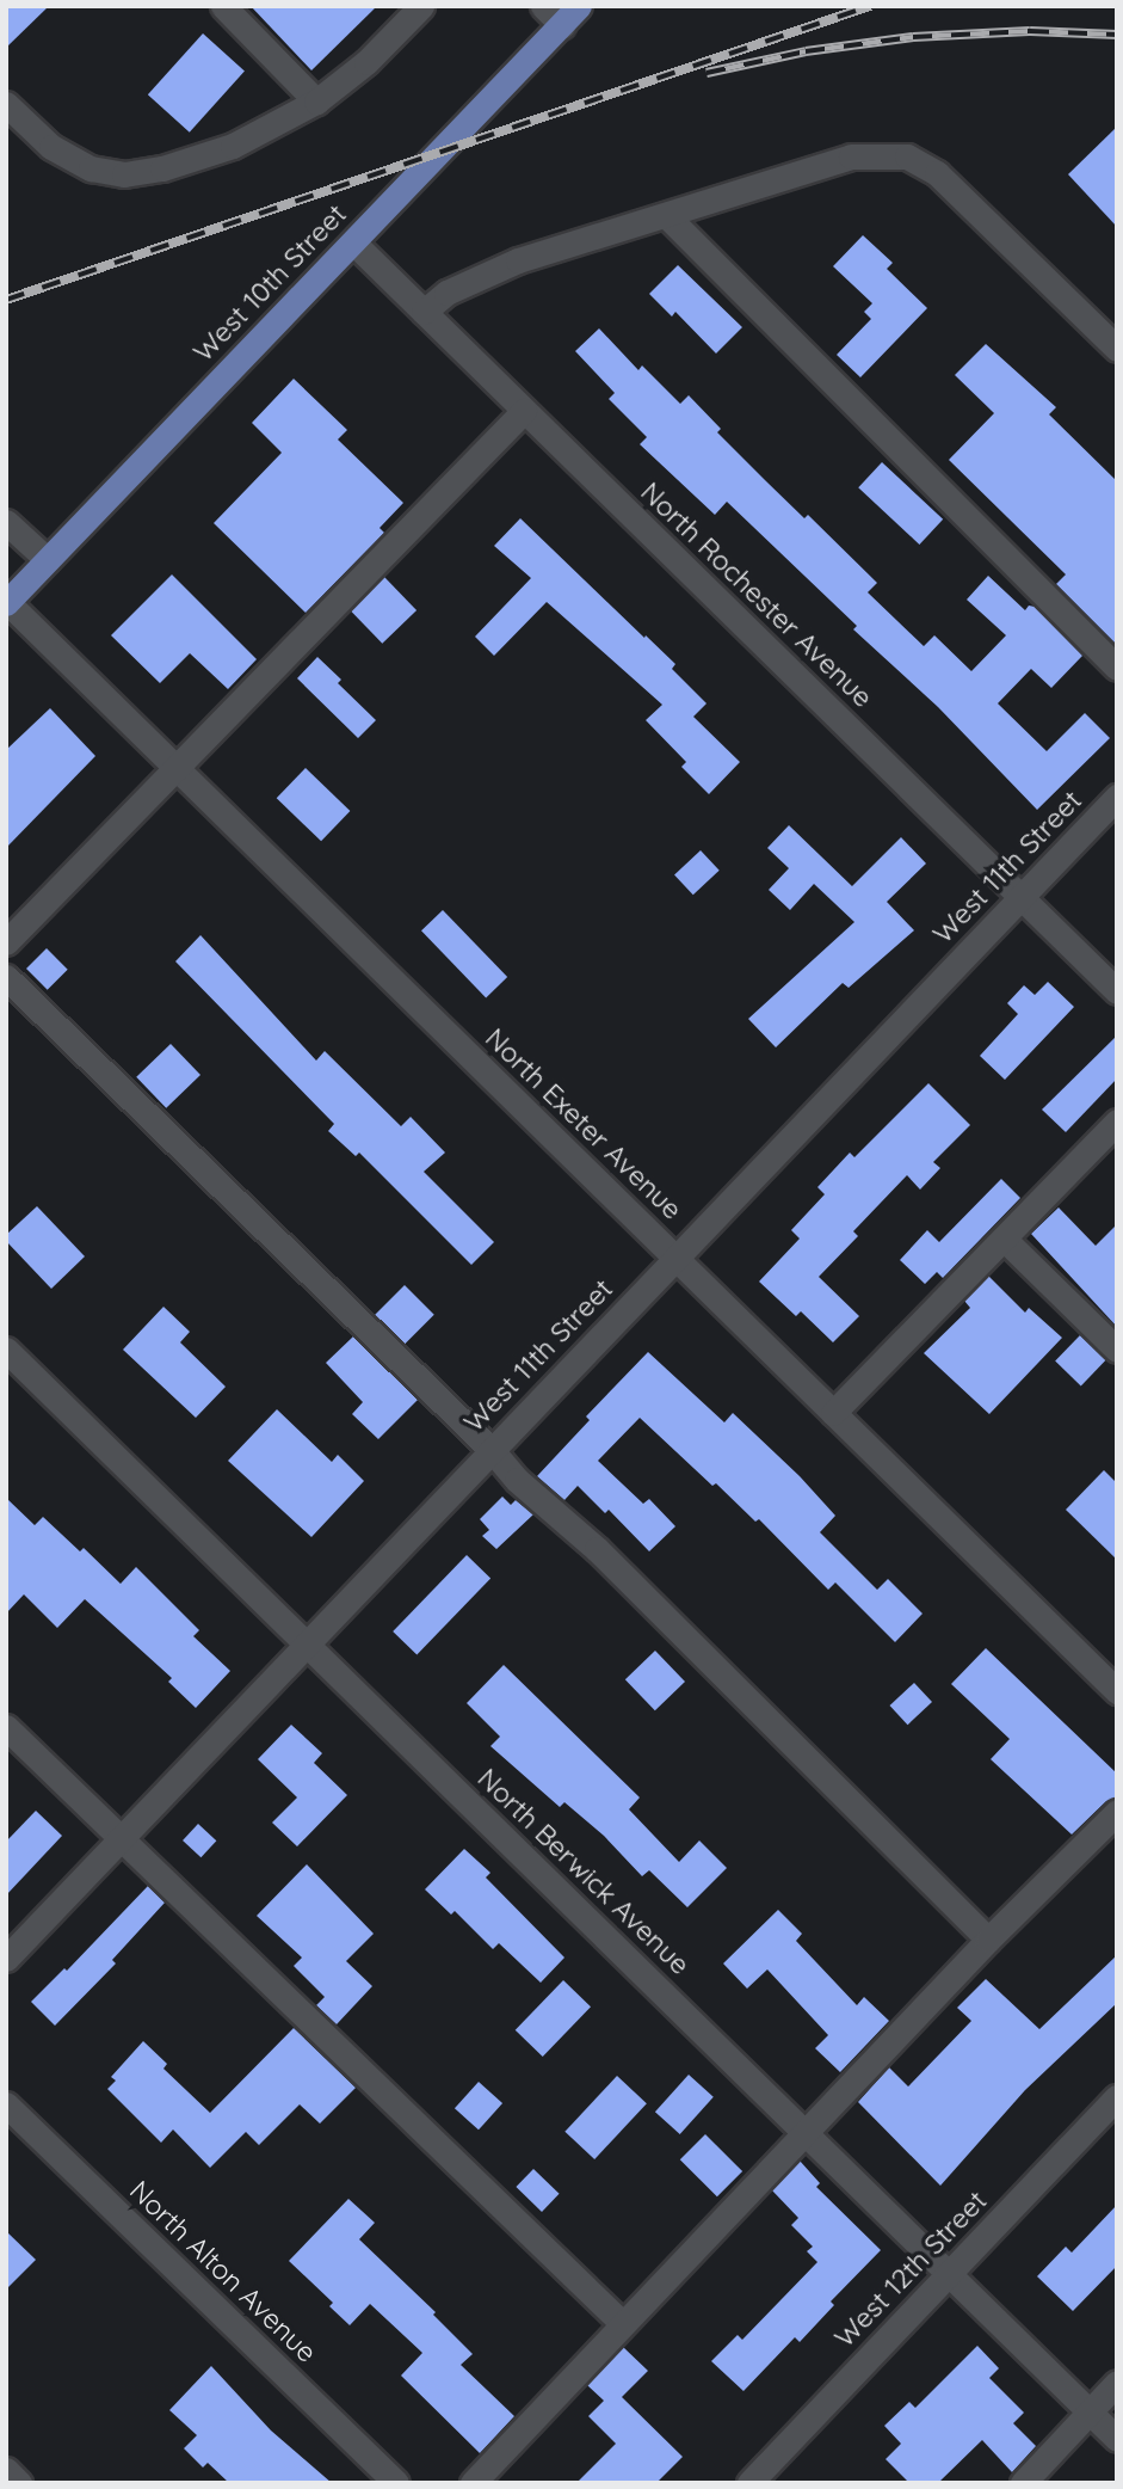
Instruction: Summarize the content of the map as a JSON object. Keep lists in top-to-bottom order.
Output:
{
  "streets": {
    "main road": ["West 10th Street"],
    "street": [
      "North Rochester Avenue",
      "West 11th Street",
      "North Exeter Avenue",
      "North Berwick Avenue",
      "West 12th Street",
      "North Alton Avenue"
    ]
  },
  "crossings": [
    ["West 10th Street", "North Rochester Avenue"],
    ["West 10th Street", "North Exeter Avenue"],
    ["North Rochester Avenue", "West 11th Street"],
    ["West 11th Street", "North Exeter Avenue"],
    ["West 11th Street", "North Berwick Avenue"],
    ["North Berwick Avenue", "West 12th Street"]
  ]
}
